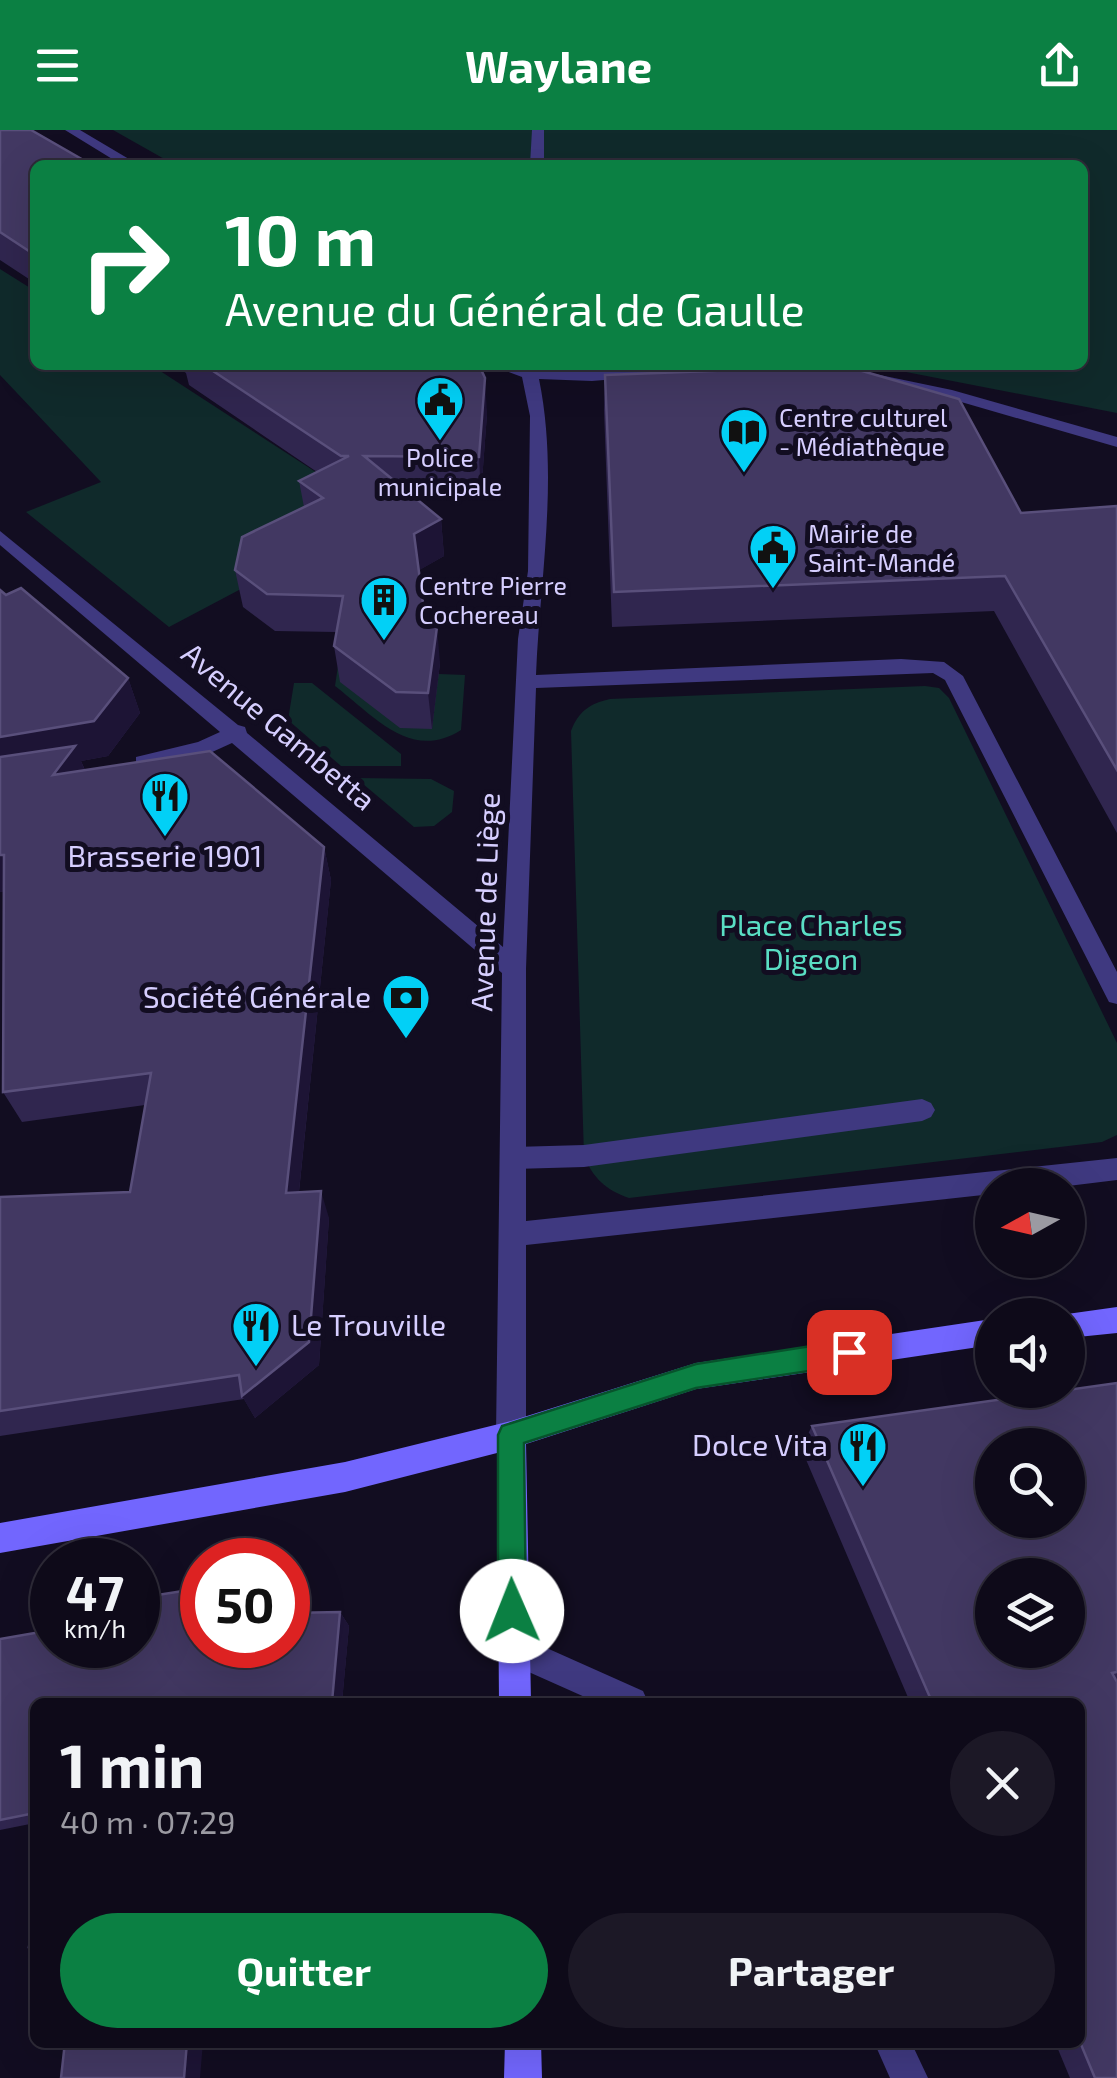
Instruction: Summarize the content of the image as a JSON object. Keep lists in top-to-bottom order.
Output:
{
  "streets": {
    "street": ["Avenue Gambetta", "Avenue de Liège"]
  },
  "crossings": [
    ["Avenue Gambetta", "Avenue de Liège"]
  ],
  "parks": ["Place Charles Digeon"],
  "places": {
    "public building": ["Police municipale", "Mairie de Saint-Mandé"],
    "library": ["Centre culturel - Médiathèque"],
    "building": ["Centre Pierre Cochereau"],
    "restaurant": ["Brasserie 1901", "Le Trouville", "Dolce Vita"],
    "bank": ["Société Générale"]
  },
  "north": "left",
  "page": {
    "header": "Waylane",
    "turn": ["10 m", "Avenue du Général de Gaulle"],
    "speed": "47 km/h",
    "limit": "50",
    "heading": ["1 min", "40 m · 07:29"],
    "buttons": ["Quitter", "Partager"]
  }
}
